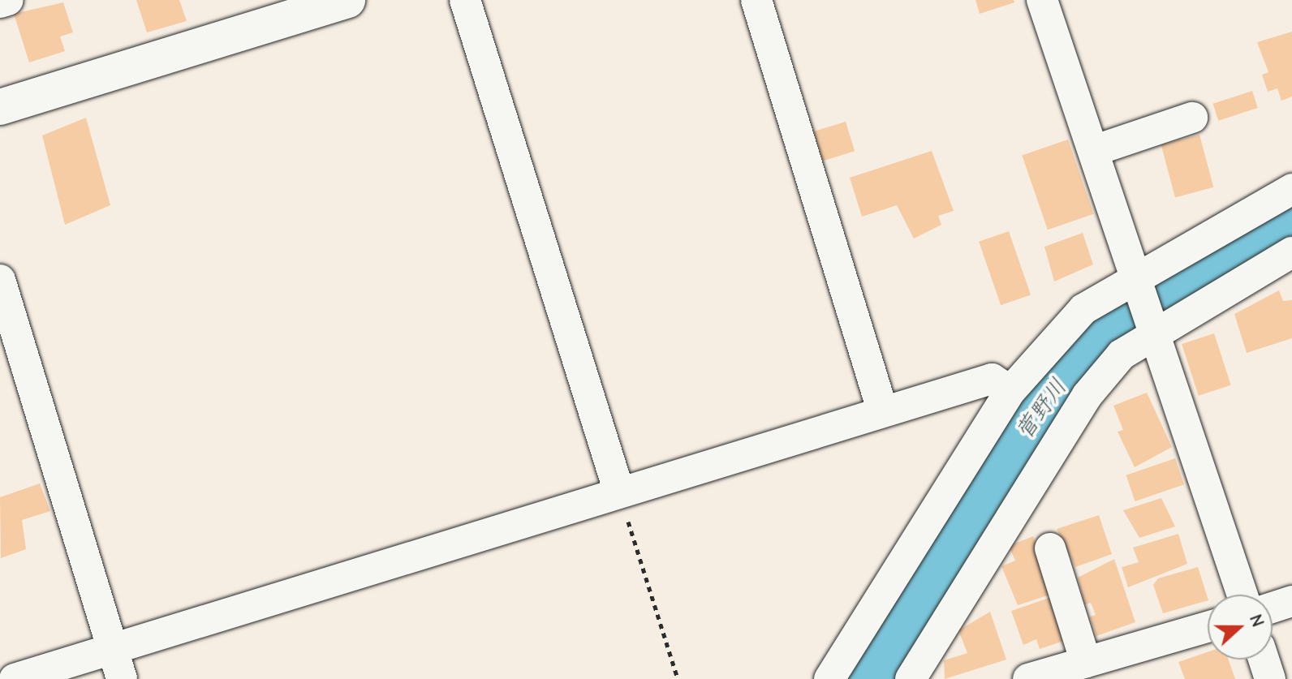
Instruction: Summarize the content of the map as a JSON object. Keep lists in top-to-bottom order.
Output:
{
  "water": ["菅野川"],
  "north": "right"
}
